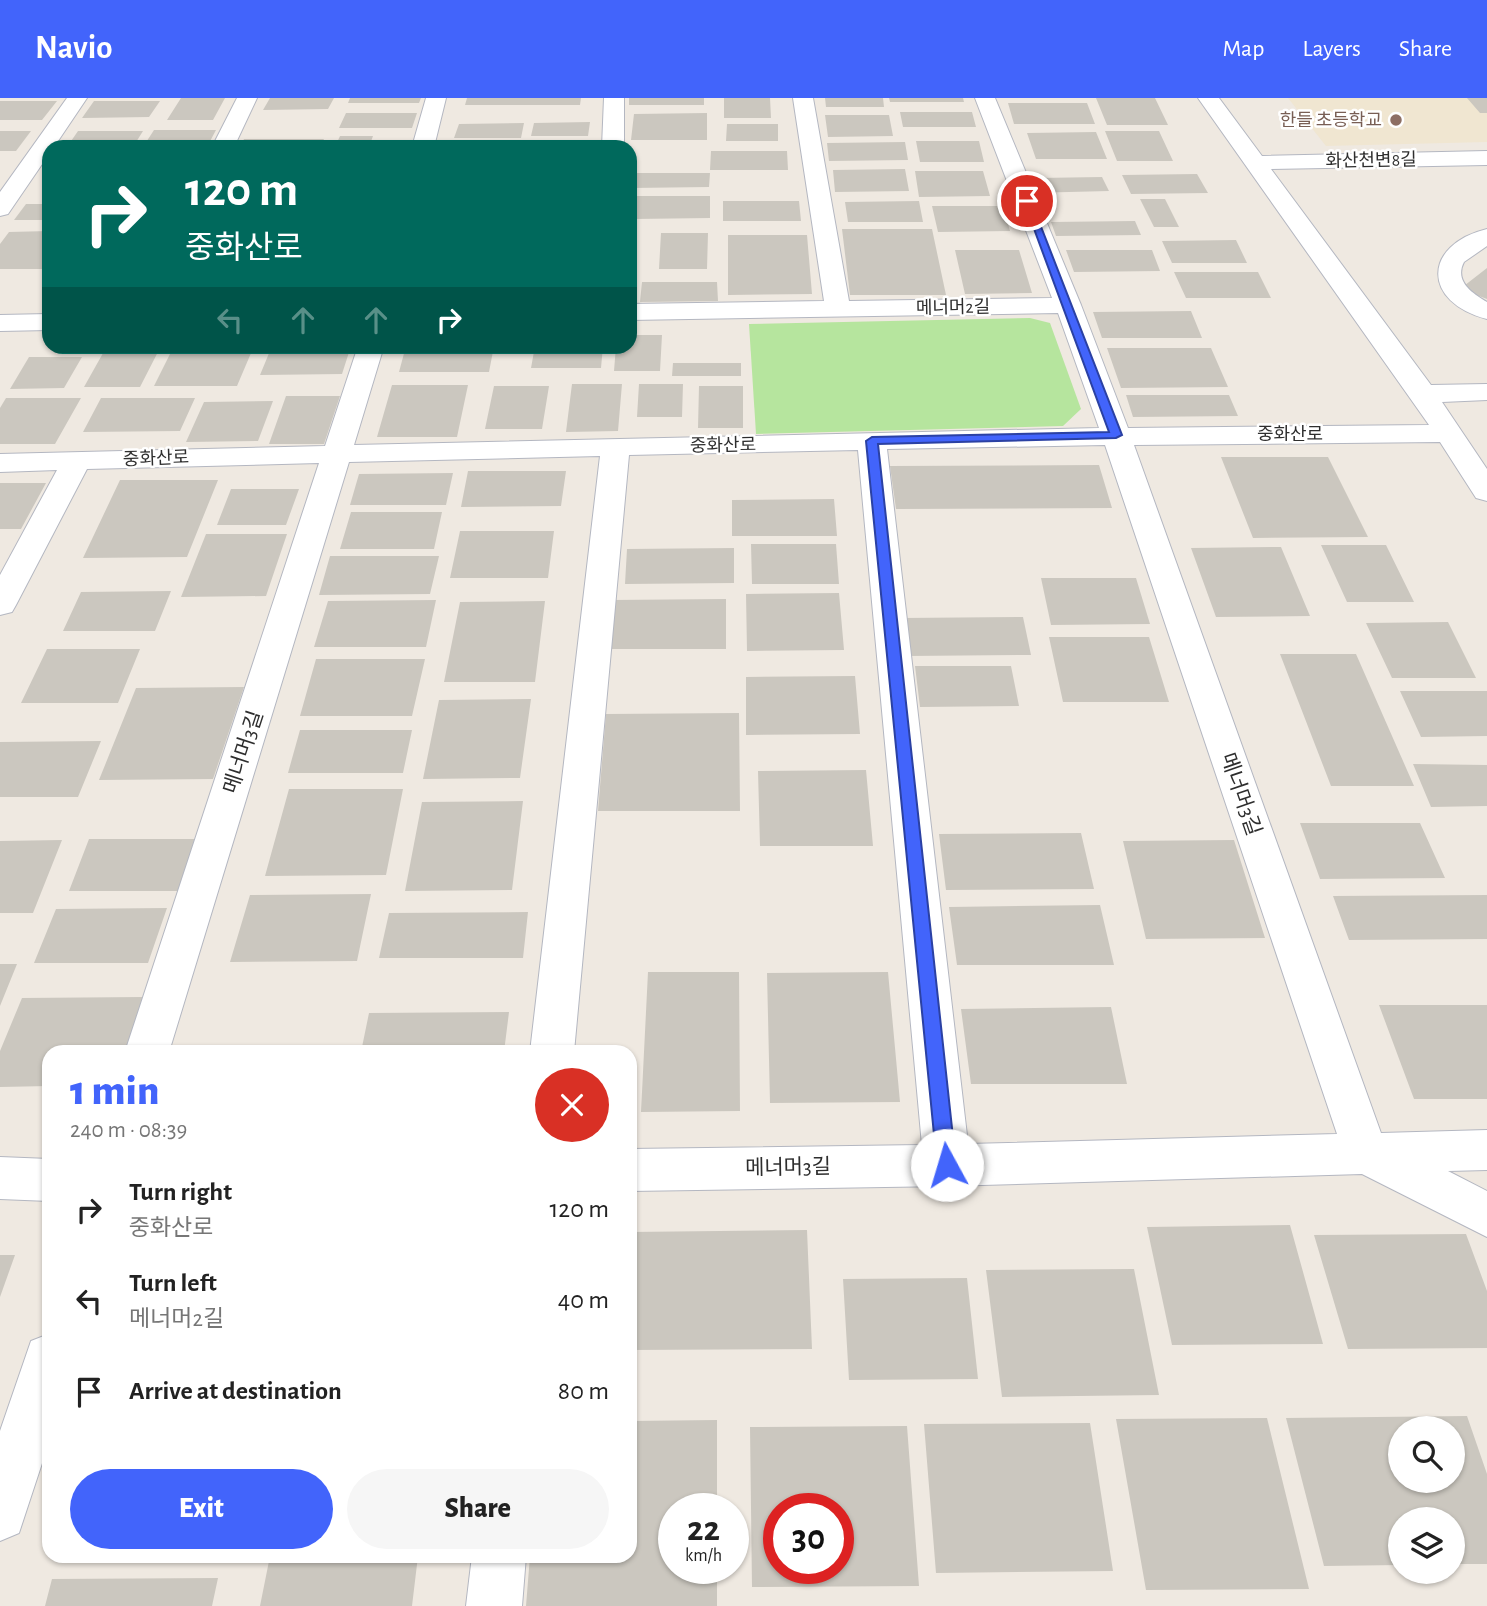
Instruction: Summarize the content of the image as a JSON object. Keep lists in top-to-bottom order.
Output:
{
  "streets": {
    "street": [
      "화산천변8길",
      "메너머2길",
      "중화산로",
      "메너머3길"
    ]
  },
  "crossings": [
    ["중화산로", "메너머3길"]
  ],
  "places": ["한들 초등학교"],
  "page": {
    "header": "Navio",
    "nav": ["Map", "Layers", "Share"],
    "turn": ["120 m", "중화산로"],
    "heading": ["1 min", "240 m · 08:39"],
    "list": [
      {
        "name": "Turn right",
        "note": "중화산로",
        "value": "120 m"
      },
      {
        "name": "Turn left",
        "note": "메너머2길",
        "value": "40 m"
      },
      {
        "name": "Arrive at destination",
        "value": "80 m"
      }
    ],
    "buttons": ["Exit", "Share"],
    "speed": "22 km/h",
    "limit": "30"
  }
}
